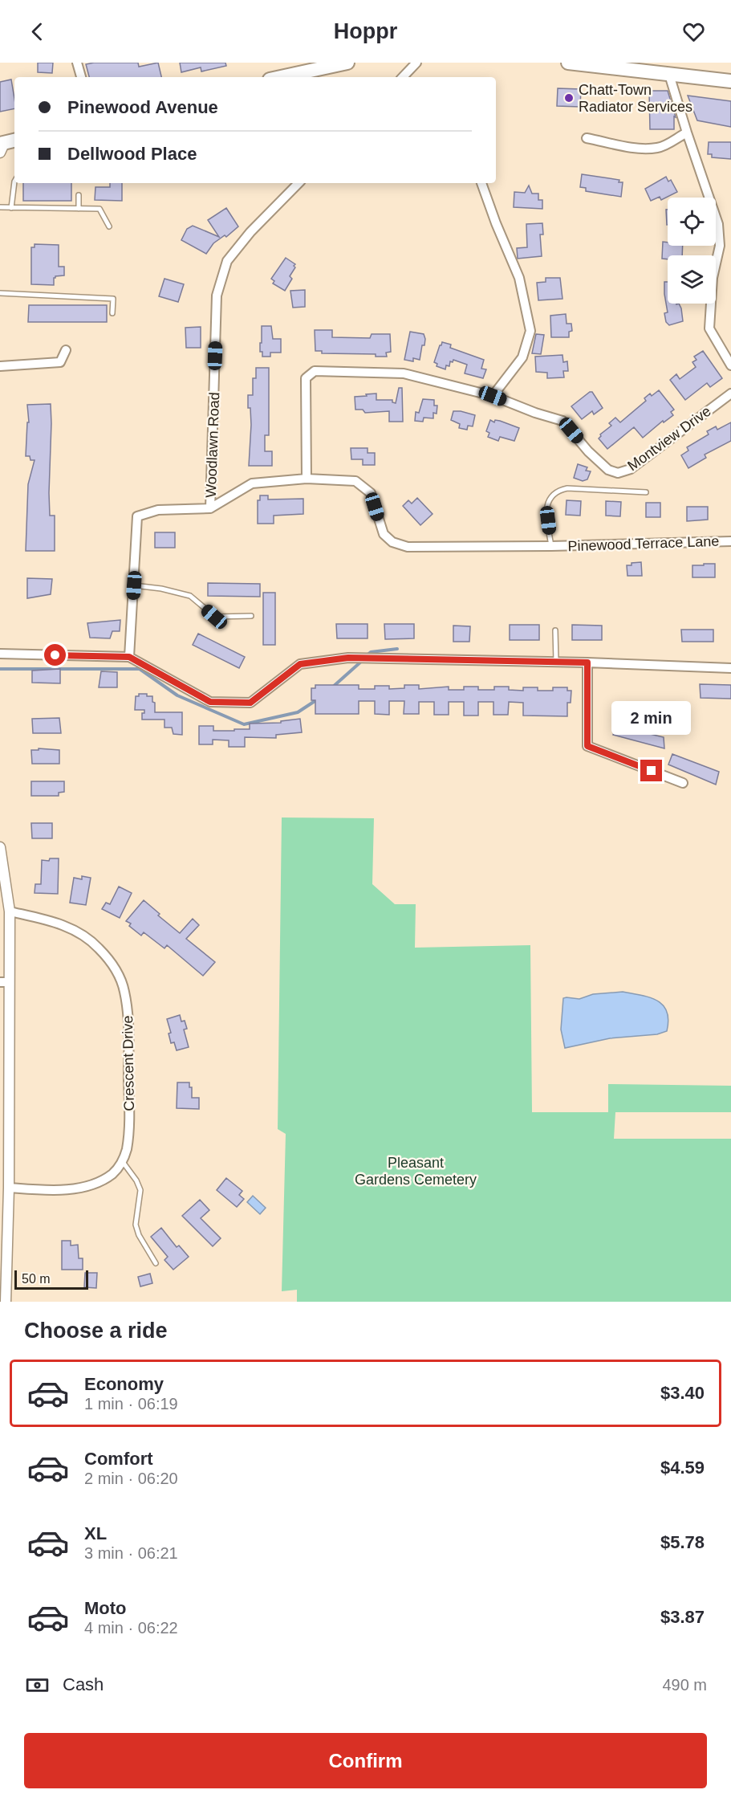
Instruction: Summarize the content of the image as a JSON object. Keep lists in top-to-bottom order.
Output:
{
  "streets": {
    "street": [
      "Montview Drive",
      "Woodlawn Road",
      "Pinewood Terrace Lane",
      "Crescent Drive"
    ]
  },
  "crossings": [
    ["Montview Drive", "Pinewood Terrace Lane"]
  ],
  "parks": ["Pleasant Gardens Cemetery"],
  "places": ["Chatt-Town Radiator Services"],
  "scale_bar": "50 m",
  "page": {
    "header": "Hoppr",
    "banner": ["Pinewood Avenue", "Dellwood Place"],
    "bubble": "2 min",
    "scale": "50 m",
    "heading": "Choose a ride",
    "list": [
      {
        "name": "Economy",
        "note": "1 min · 06:19",
        "value": "$3.40"
      },
      {
        "name": "Comfort",
        "note": "2 min · 06:20",
        "value": "$4.59"
      },
      {
        "name": "XL",
        "note": "3 min · 06:21",
        "value": "$5.78"
      },
      {
        "name": "Moto",
        "note": "4 min · 06:22",
        "value": "$3.87"
      }
    ],
    "pay": ["Cash", "490 m"],
    "buttons": "Confirm"
  }
}
